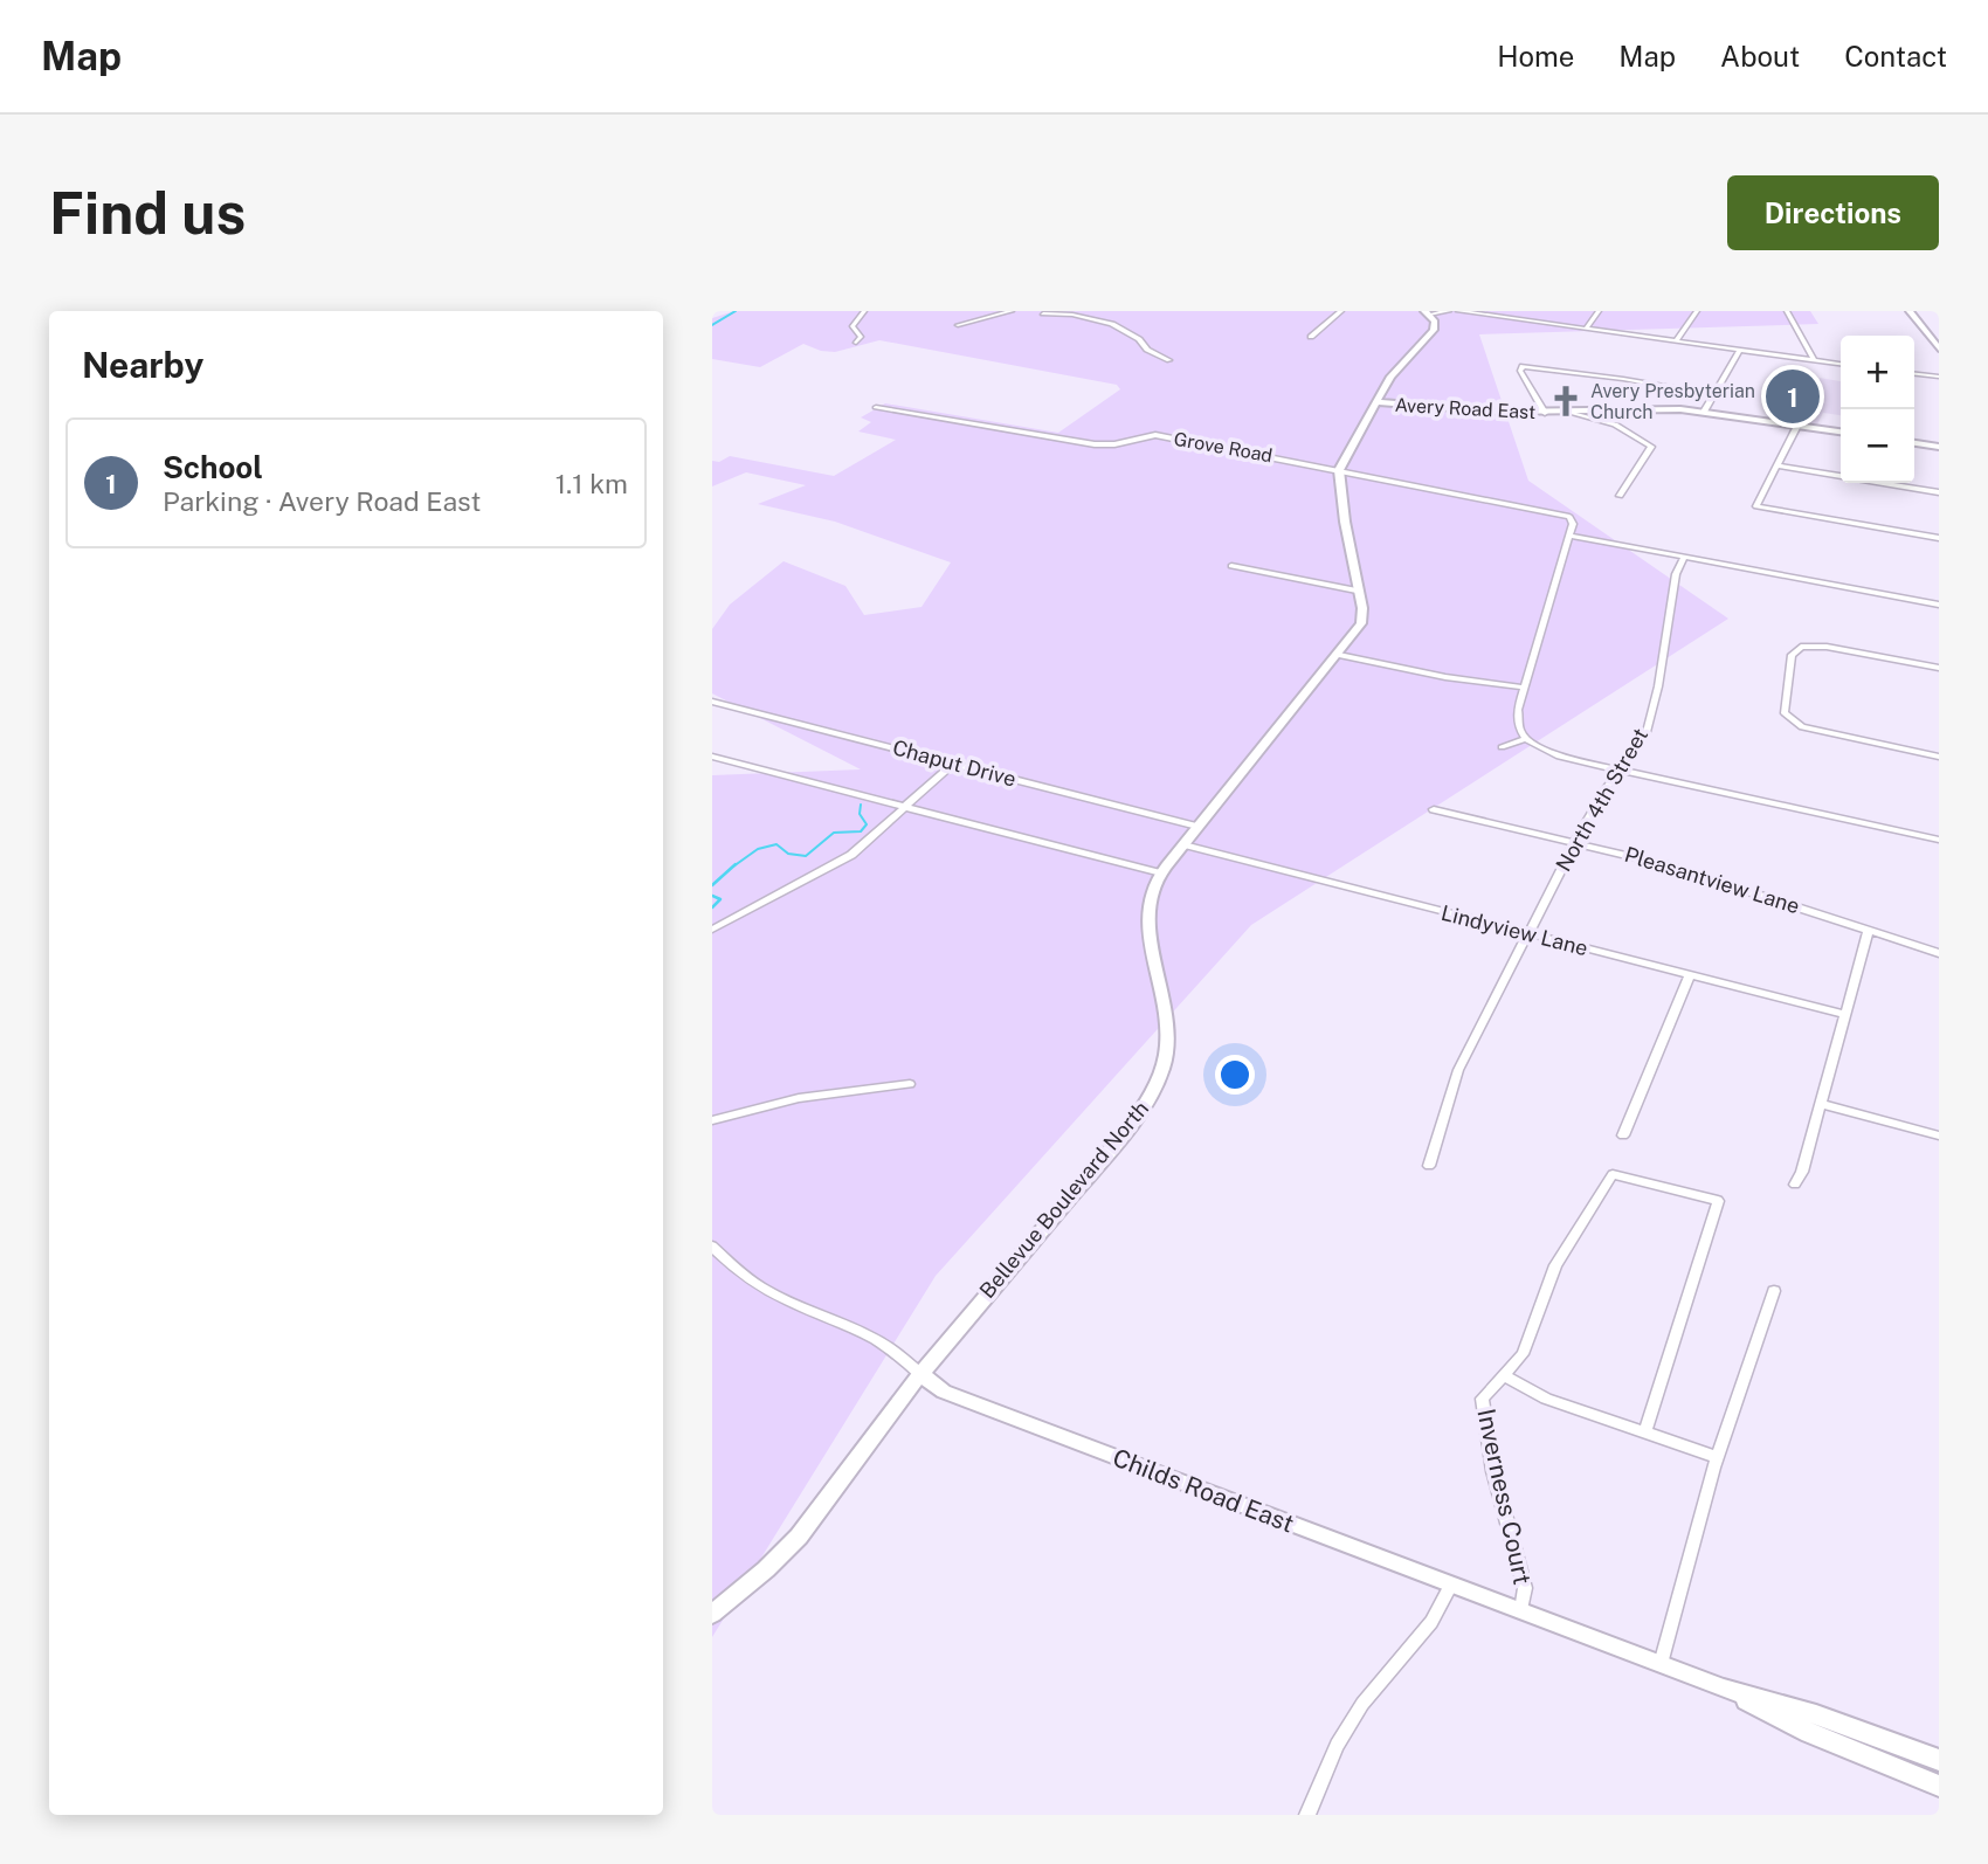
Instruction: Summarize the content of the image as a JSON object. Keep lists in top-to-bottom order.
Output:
{
  "streets": {
    "main road": ["Bellevue Boulevard North"],
    "street": [
      "Avery Road East",
      "Grove Road",
      "Chaput Drive",
      "North 4th Street",
      "Pleasantview Lane",
      "Lindyview Lane",
      "Childs Road East",
      "Inverness Court"
    ]
  },
  "crossings": [
    ["Grove Road", "Bellevue Boulevard North"],
    ["Chaput Drive", "Bellevue Boulevard North"],
    ["North 4th Street", "Pleasantview Lane"],
    ["North 4th Street", "Lindyview Lane"],
    ["Lindyview Lane", "Bellevue Boulevard North"],
    ["Bellevue Boulevard North", "Childs Road East"],
    ["Childs Road East", "Inverness Court"]
  ],
  "places": {
    "church": ["Avery Presbyterian Church"]
  },
  "page": {
    "header": "Map",
    "nav": [
      "Home",
      "Map",
      "About",
      "Contact"
    ],
    "buttons": "Directions",
    "title": "Find us",
    "heading": "Nearby",
    "map_buttons": ["+", "−"],
    "pins": "1",
    "list": [
      {
        "mark": "1",
        "name": "School",
        "note": "Parking · Avery Road East",
        "value": "1.1 km"
      }
    ]
  }
}
